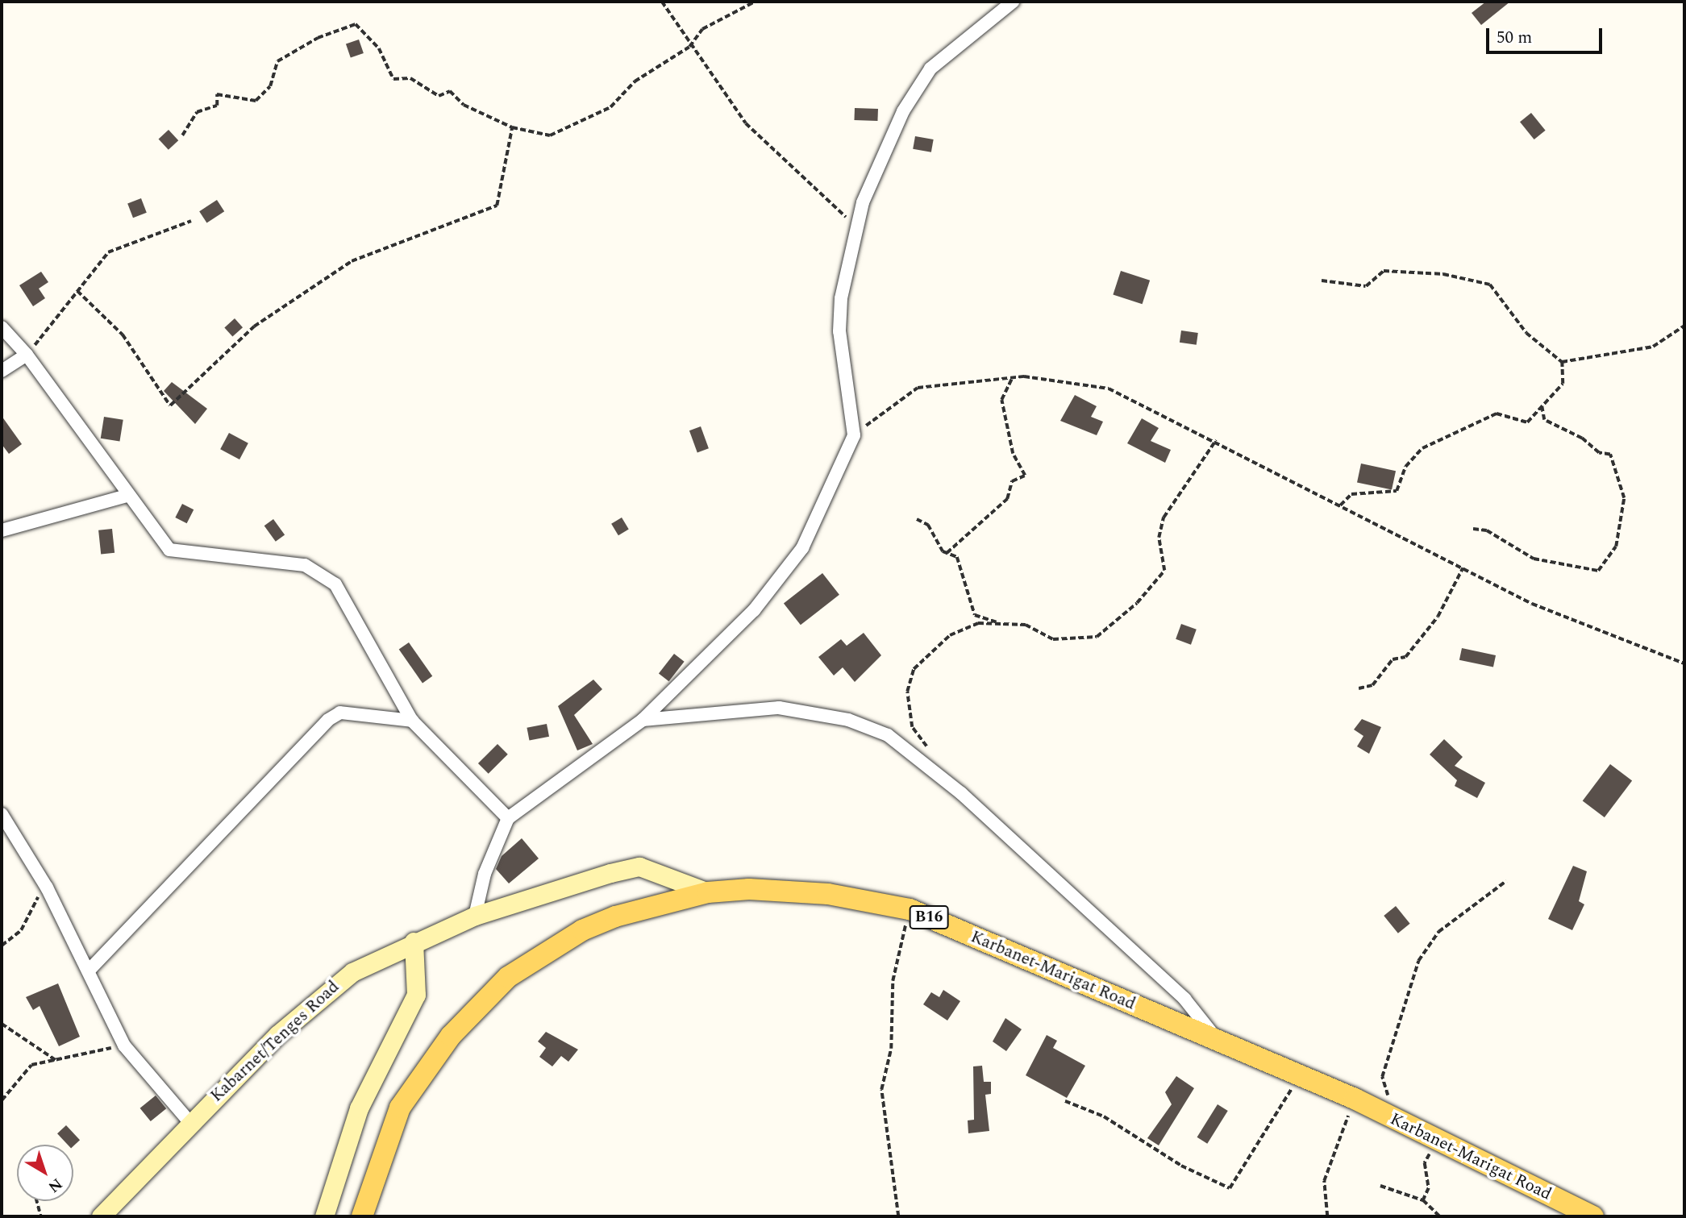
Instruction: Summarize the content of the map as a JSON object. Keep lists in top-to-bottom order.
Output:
{
  "streets": {
    "main road": ["B16", "Karbanet-Marigat Road"],
    "street": ["Kabarnet/Tenges Road"]
  },
  "crossings": [
    ["Karbanet-Marigat Road", "Kabarnet/Tenges Road"]
  ],
  "scale_bar": "50 m",
  "north": "bottom right"
}
